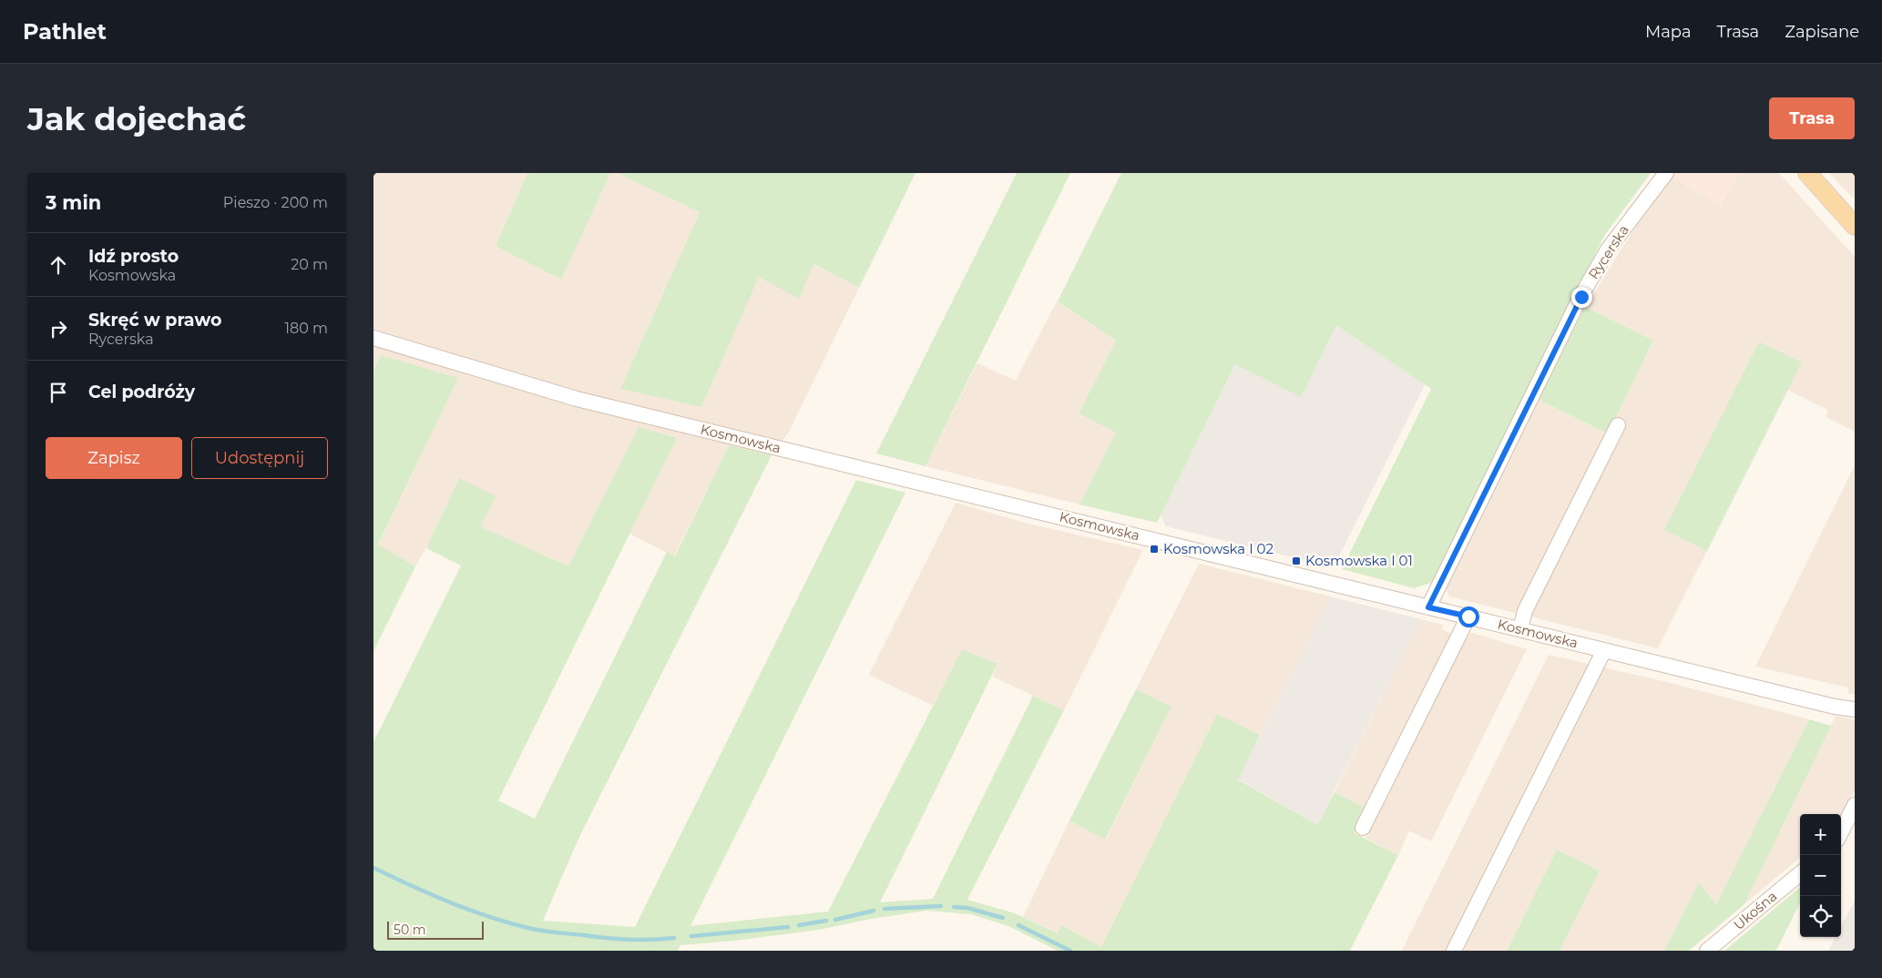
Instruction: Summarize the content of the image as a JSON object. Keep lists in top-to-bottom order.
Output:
{
  "streets": {
    "street": ["Rycerska", "Kosmowska", "Ukośna"]
  },
  "crossings": [
    ["Rycerska", "Kosmowska"]
  ],
  "places": {
    "transit": ["Kosmowska I 02", "Kosmowska I 01"]
  },
  "scale_bar": "50 m",
  "page": {
    "header": "Pathlet",
    "nav": ["Mapa", "Trasa", "Zapisane"],
    "buttons": [
      "Trasa",
      ["Zapisz", "Udostępnij"]
    ],
    "title": "Jak dojechać",
    "heading": ["3 min", "Pieszo · 200 m"],
    "list": [
      ["Idź prosto", "Kosmowska", "20 m"],
      ["Skręć w prawo", "Rycerska", "180 m"],
      "Cel podróży"
    ],
    "map_buttons": ["+", "−"],
    "scale": "50 m"
  }
}
